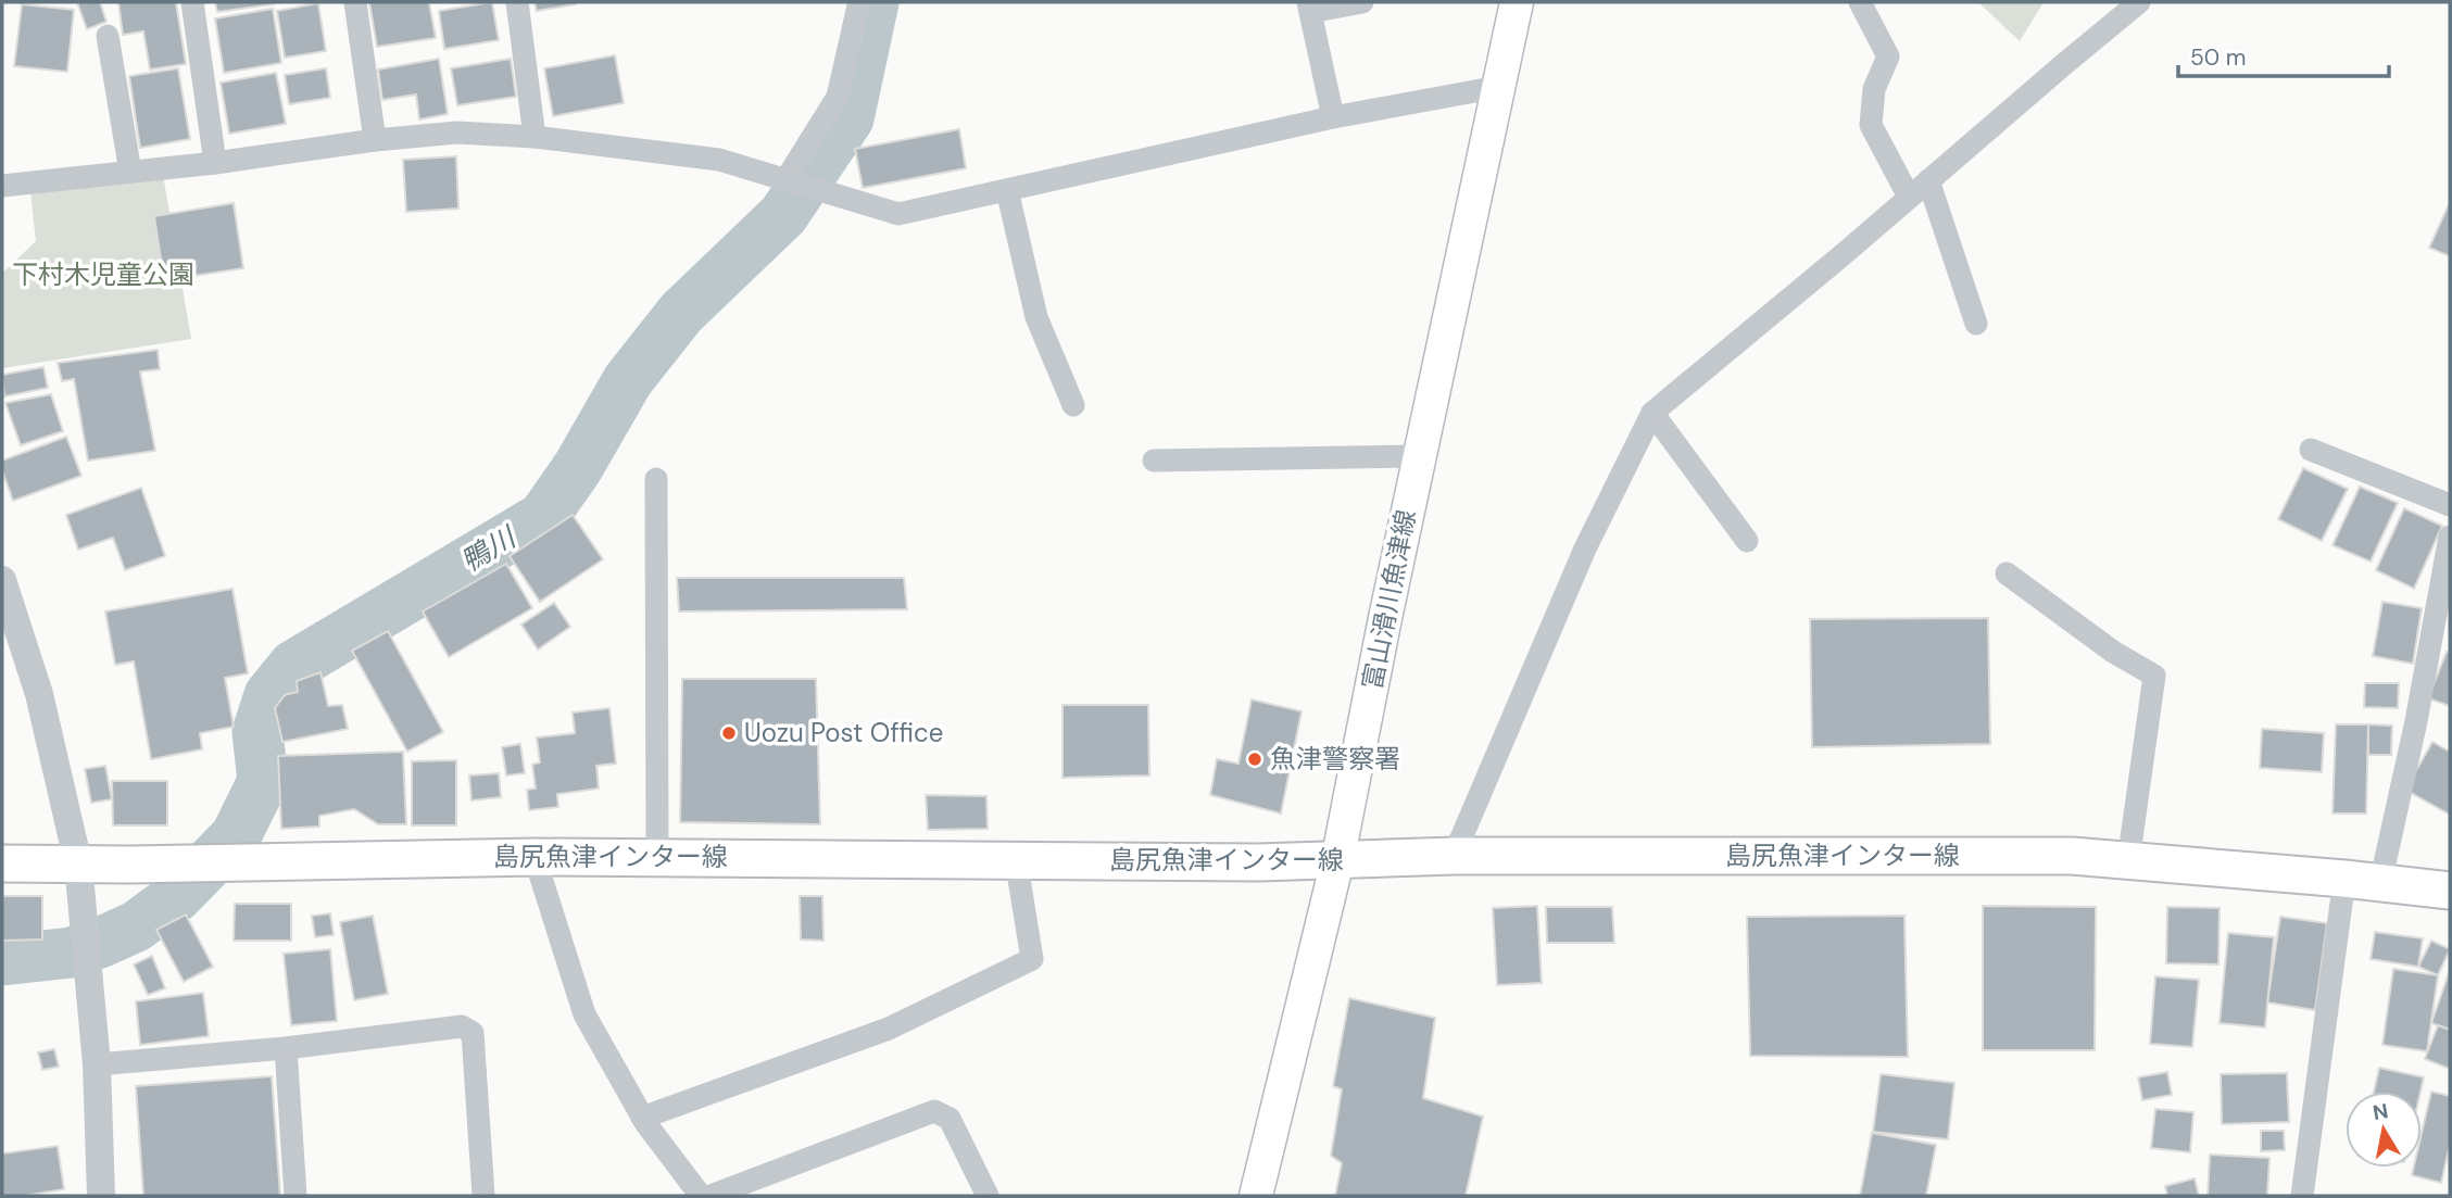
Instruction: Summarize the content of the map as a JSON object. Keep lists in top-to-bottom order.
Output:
{
  "streets": {
    "main road": ["富山滑川魚津線", "島尻魚津インター線"]
  },
  "crossings": [
    ["富山滑川魚津線", "島尻魚津インター線"]
  ],
  "water": ["鴨川"],
  "parks": ["下村木児童公園"],
  "places": ["Uozu Post Office", "魚津警察署"],
  "scale_bar": "50 m",
  "north": "top"
}
